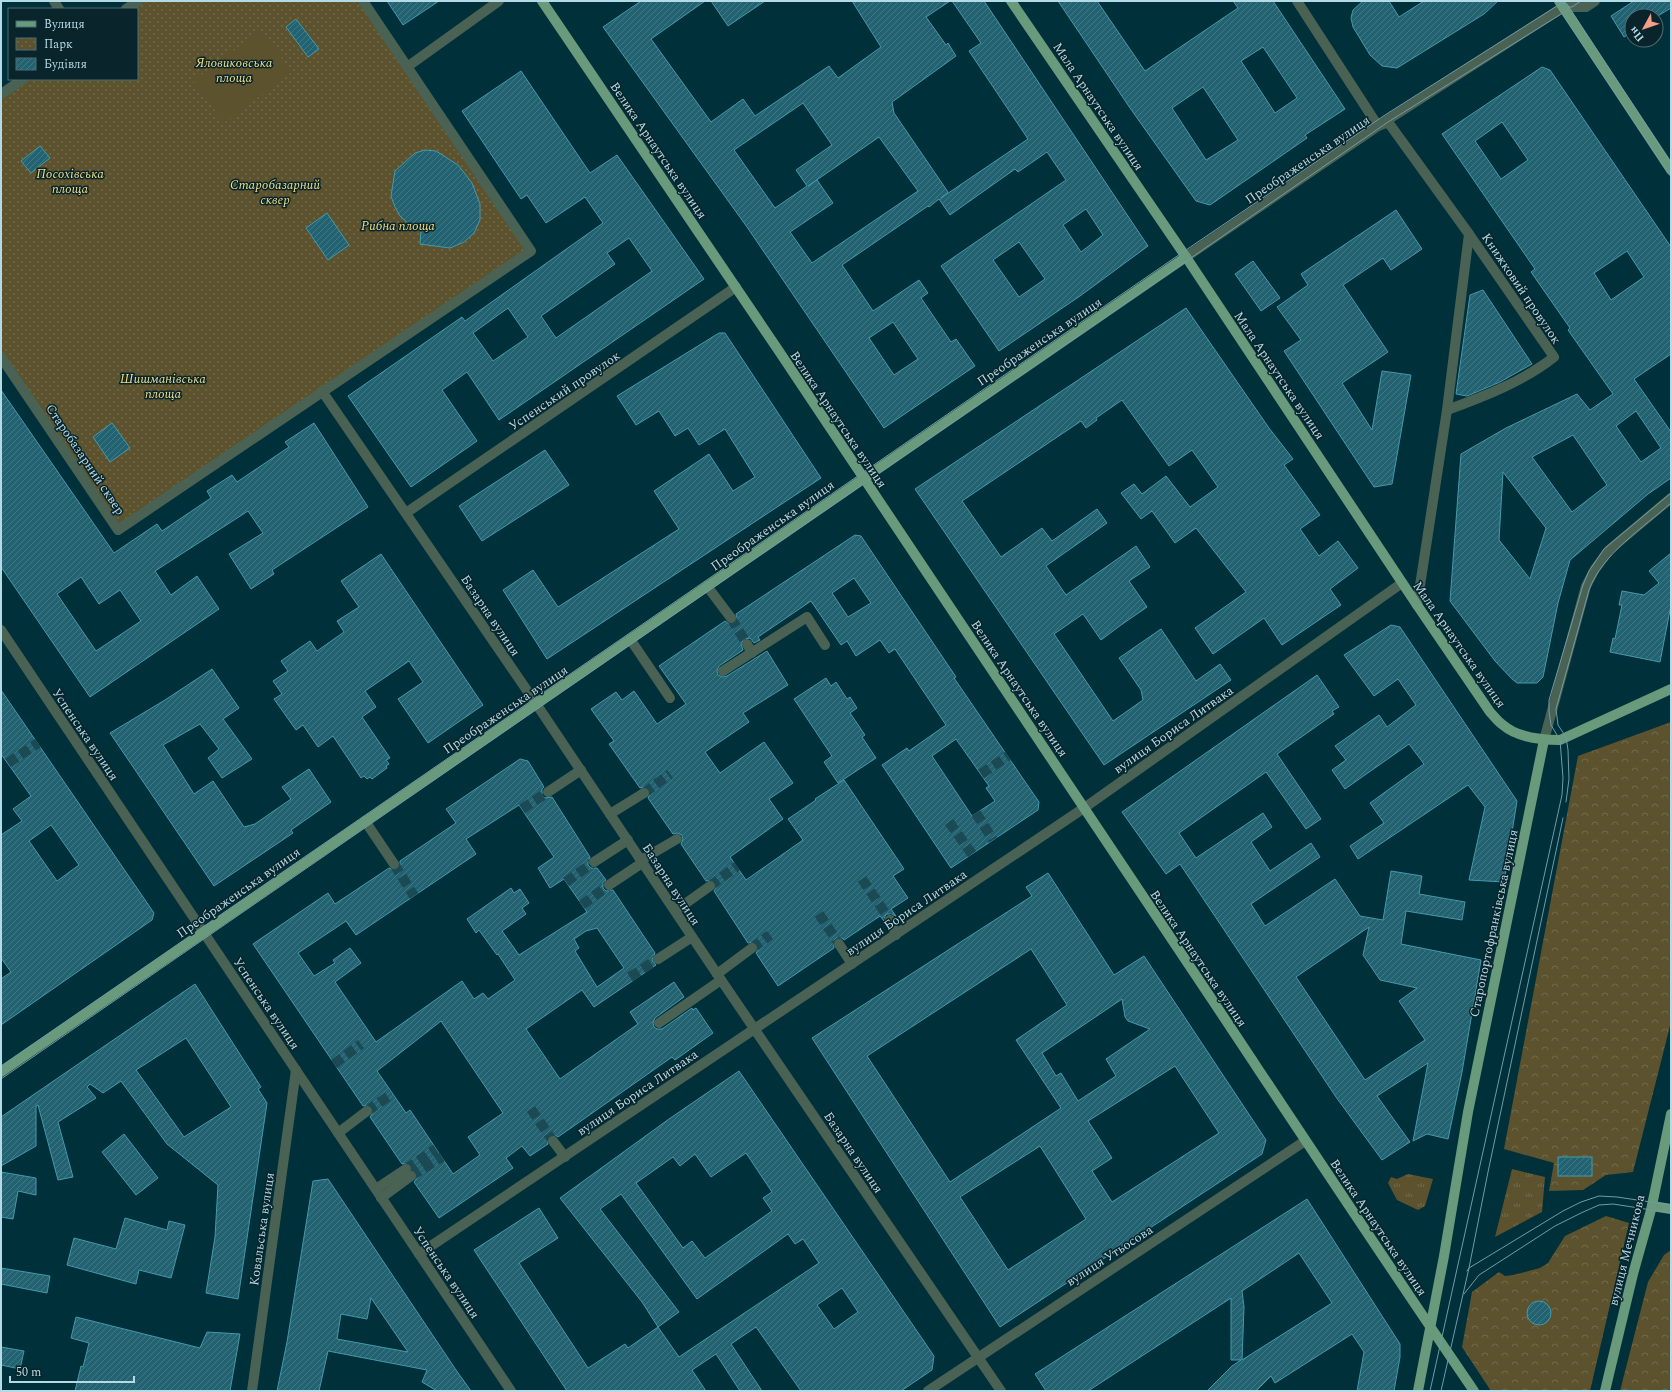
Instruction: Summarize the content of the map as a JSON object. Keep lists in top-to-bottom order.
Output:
{
  "streets": {
    "main road": [
      "Мала Арнаутська вулиця",
      "Велика Арнаутська вулиця",
      "Преображенська вулиця",
      "Старопортофранківська вулиця",
      "вулиця Мечникова"
    ],
    "street": [
      "Книжковий провулок",
      "Успенський провулок",
      "Старобазарний сквер",
      "Базарна вулиця",
      "вулиця Бориса Литвака",
      "Успенська вулиця",
      "Ковальська вулиця",
      "вулиця Утьосова"
    ]
  },
  "crossings": [
    ["Мала Арнаутська вулиця", "Преображенська вулиця"],
    ["Мала Арнаутська вулиця", "Книжковий провулок"],
    ["Мала Арнаутська вулиця", "вулиця Бориса Литвака"],
    ["Мала Арнаутська вулиця", "Старопортофранківська вулиця"],
    ["Велика Арнаутська вулиця", "Преображенська вулиця"],
    ["Велика Арнаутська вулиця", "Успенський провулок"],
    ["Велика Арнаутська вулиця", "вулиця Бориса Литвака"],
    ["Велика Арнаутська вулиця", "Старопортофранківська вулиця"],
    ["Велика Арнаутська вулиця", "вулиця Утьосова"],
    ["Преображенська вулиця", "Книжковий провулок"],
    ["Преображенська вулиця", "Базарна вулиця"],
    ["Преображенська вулиця", "Успенська вулиця"],
    ["Успенський провулок", "Базарна вулиця"],
    ["Старобазарний сквер", "Базарна вулиця"],
    ["Базарна вулиця", "вулиця Бориса Литвака"],
    ["Базарна вулиця", "вулиця Утьосова"],
    ["вулиця Бориса Литвака", "Успенська вулиця"],
    ["Успенська вулиця", "Ковальська вулиця"]
  ],
  "parks": [
    "Яловиковська площа",
    "Посохівська площа",
    "Старобазарний сквер",
    "Рибна площа",
    "Шишманівська площа"
  ],
  "legend": ["Вулиця", "Парк", "Будівля"],
  "scale_bar": "50 m",
  "north": "bottom left"
}
